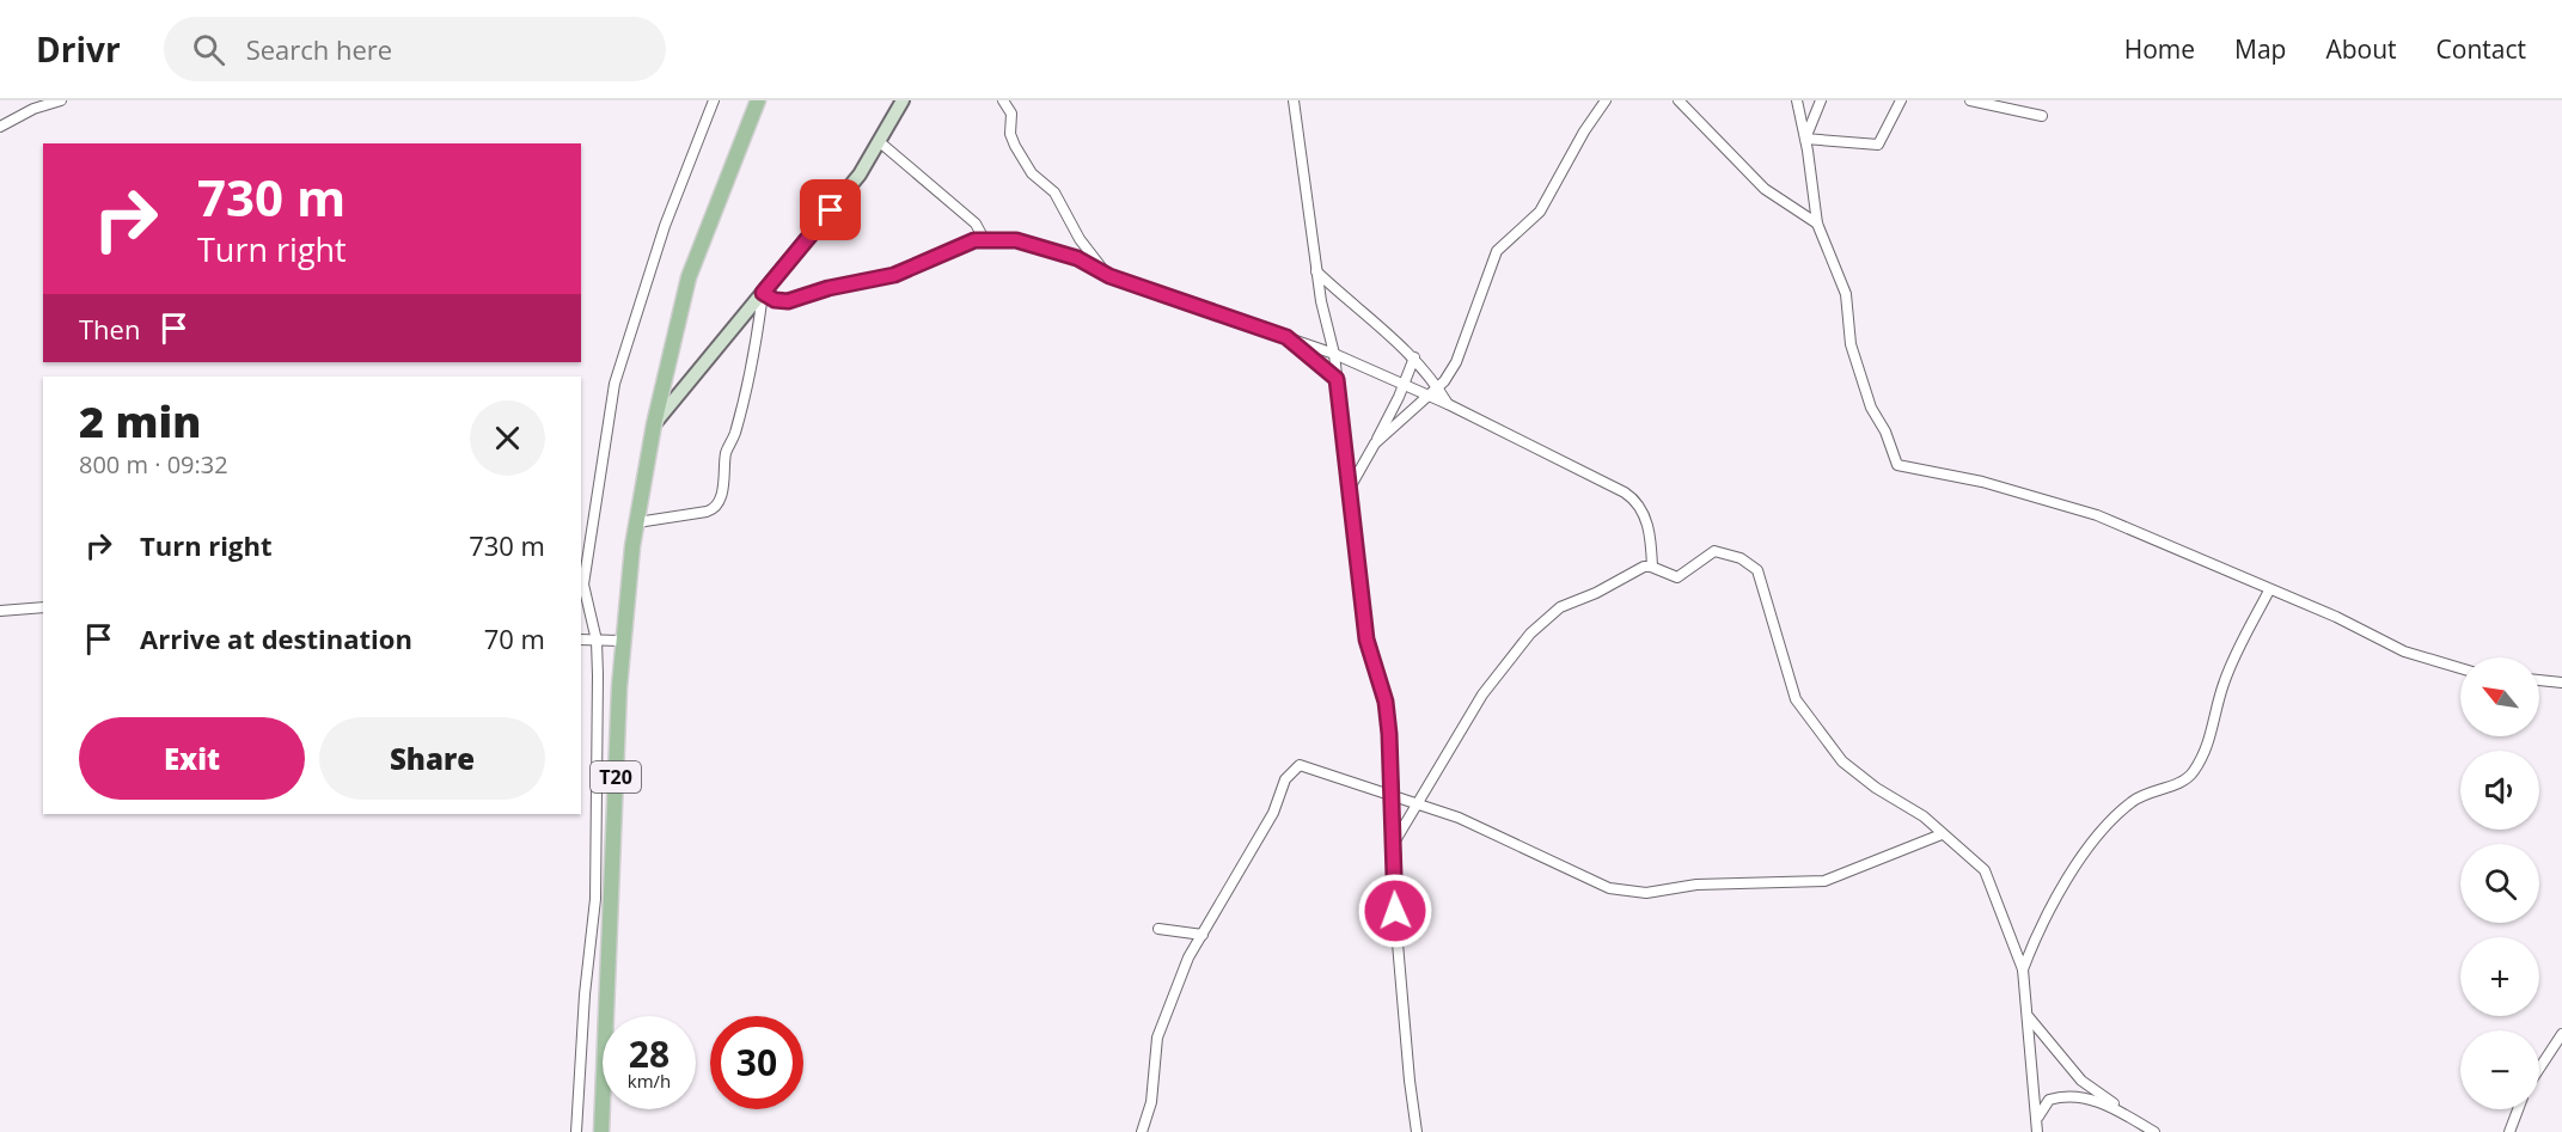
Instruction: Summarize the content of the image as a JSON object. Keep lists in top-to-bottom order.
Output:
{
  "streets": {
    "main road": ["T20"]
  },
  "north": "top left",
  "page": {
    "header": "Drivr",
    "search": "Search here",
    "nav": [
      "Home",
      "Map",
      "About",
      "Contact"
    ],
    "turn": ["730 m", "Turn right"],
    "then": "Then",
    "heading": ["2 min", "800 m · 09:32"],
    "list": [
      {
        "name": "Turn right",
        "value": "730 m"
      },
      {
        "name": "Arrive at destination",
        "value": "70 m"
      }
    ],
    "map_buttons": ["+", "−"],
    "buttons": ["Exit", "Share"],
    "speed": "28 km/h",
    "limit": "30"
  }
}
